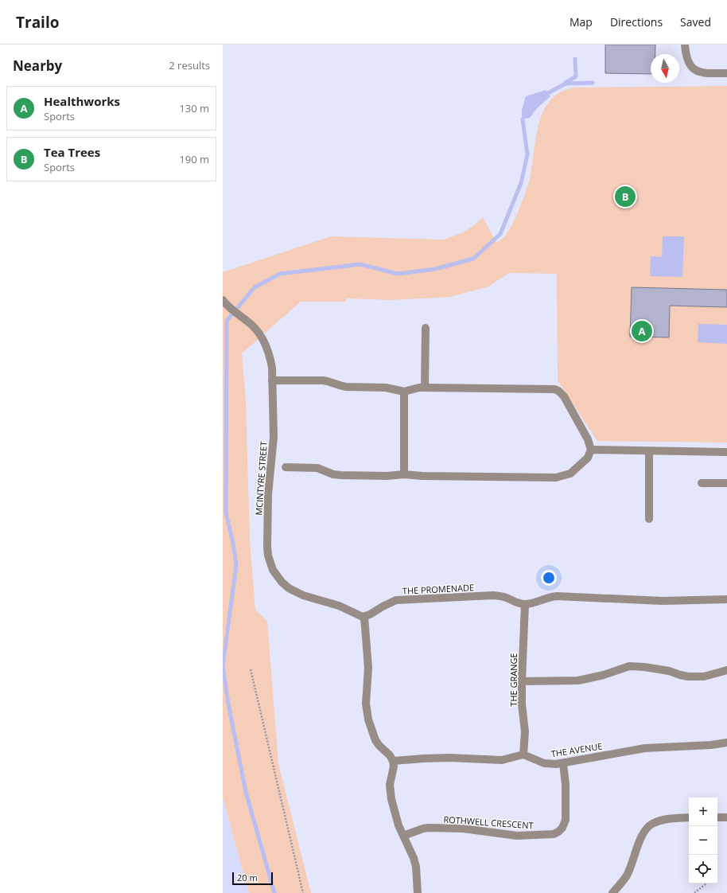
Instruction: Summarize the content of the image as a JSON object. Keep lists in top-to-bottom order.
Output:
{
  "streets": {
    "street": [
      "MCINTYRE STREET",
      "THE PROMENADE",
      "THE GRANGE",
      "THE AVENUE",
      "ROTHWELL CRESCENT"
    ]
  },
  "crossings": [
    ["MCINTYRE STREET", "THE PROMENADE"],
    ["THE PROMENADE", "THE GRANGE"],
    ["THE GRANGE", "THE AVENUE"],
    ["THE AVENUE", "ROTHWELL CRESCENT"]
  ],
  "scale_bar": "20 m",
  "north": "bottom",
  "page": {
    "header": "Trailo",
    "nav": ["Map", "Directions", "Saved"],
    "heading": ["Nearby", "2 results"],
    "list": [
      {
        "mark": "A",
        "name": "Healthworks",
        "note": "Sports",
        "value": "130 m"
      },
      {
        "mark": "B",
        "name": "Tea Trees",
        "note": "Sports",
        "value": "190 m"
      }
    ],
    "pins": ["B", "A"],
    "map_buttons": ["+", "−"],
    "scale": "20 m"
  }
}
